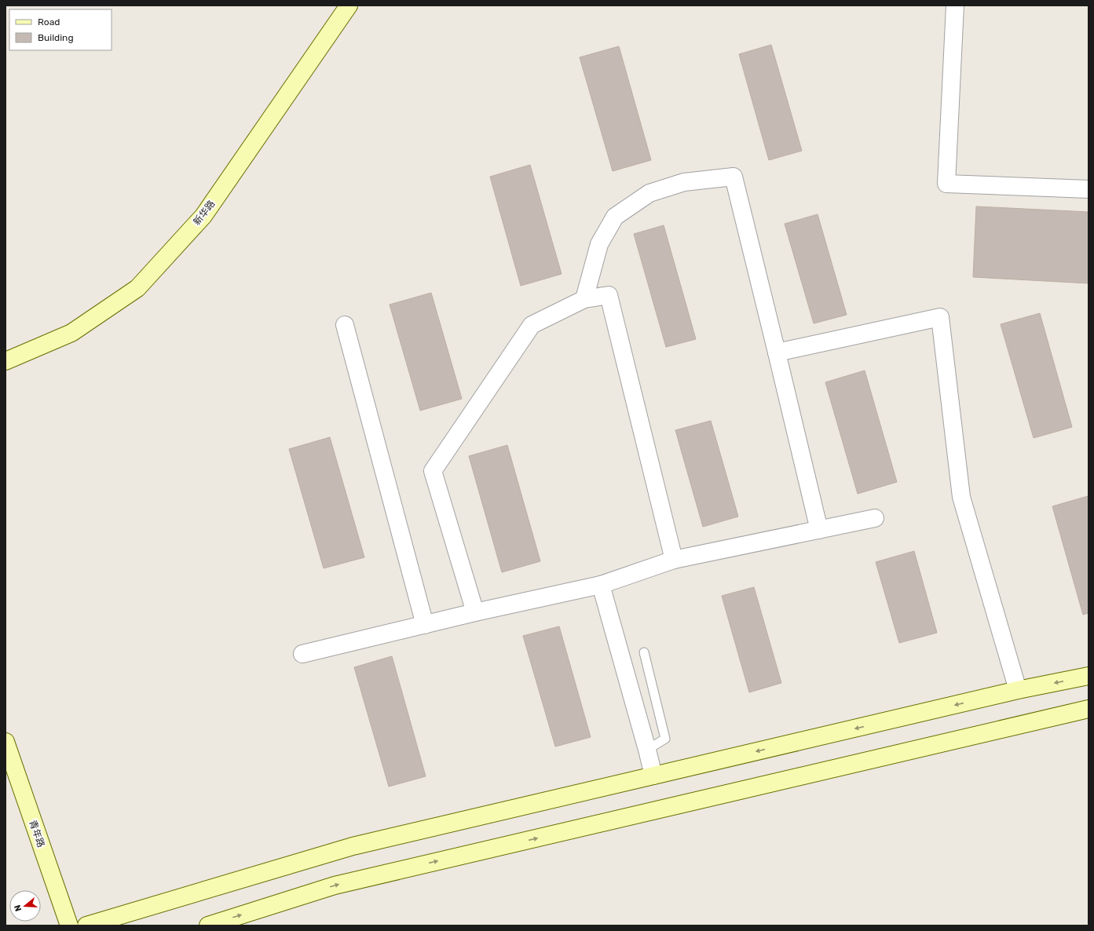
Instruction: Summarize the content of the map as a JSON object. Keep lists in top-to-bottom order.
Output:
{
  "streets": {
    "main road": ["新华路", "青年路"]
  },
  "legend": ["Road", "Building"],
  "north": "left"
}
